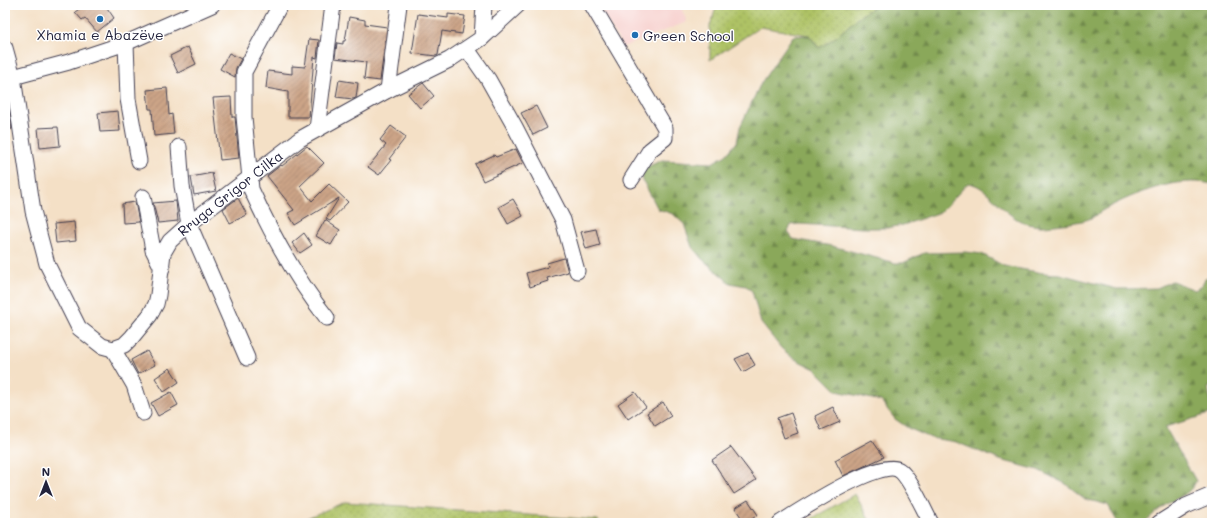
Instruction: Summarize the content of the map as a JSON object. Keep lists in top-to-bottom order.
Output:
{
  "streets": {
    "street": ["Rruga Grigor Cilka"]
  },
  "places": ["Xhamia e Abazëve", "Green School"],
  "north": "top"
}
